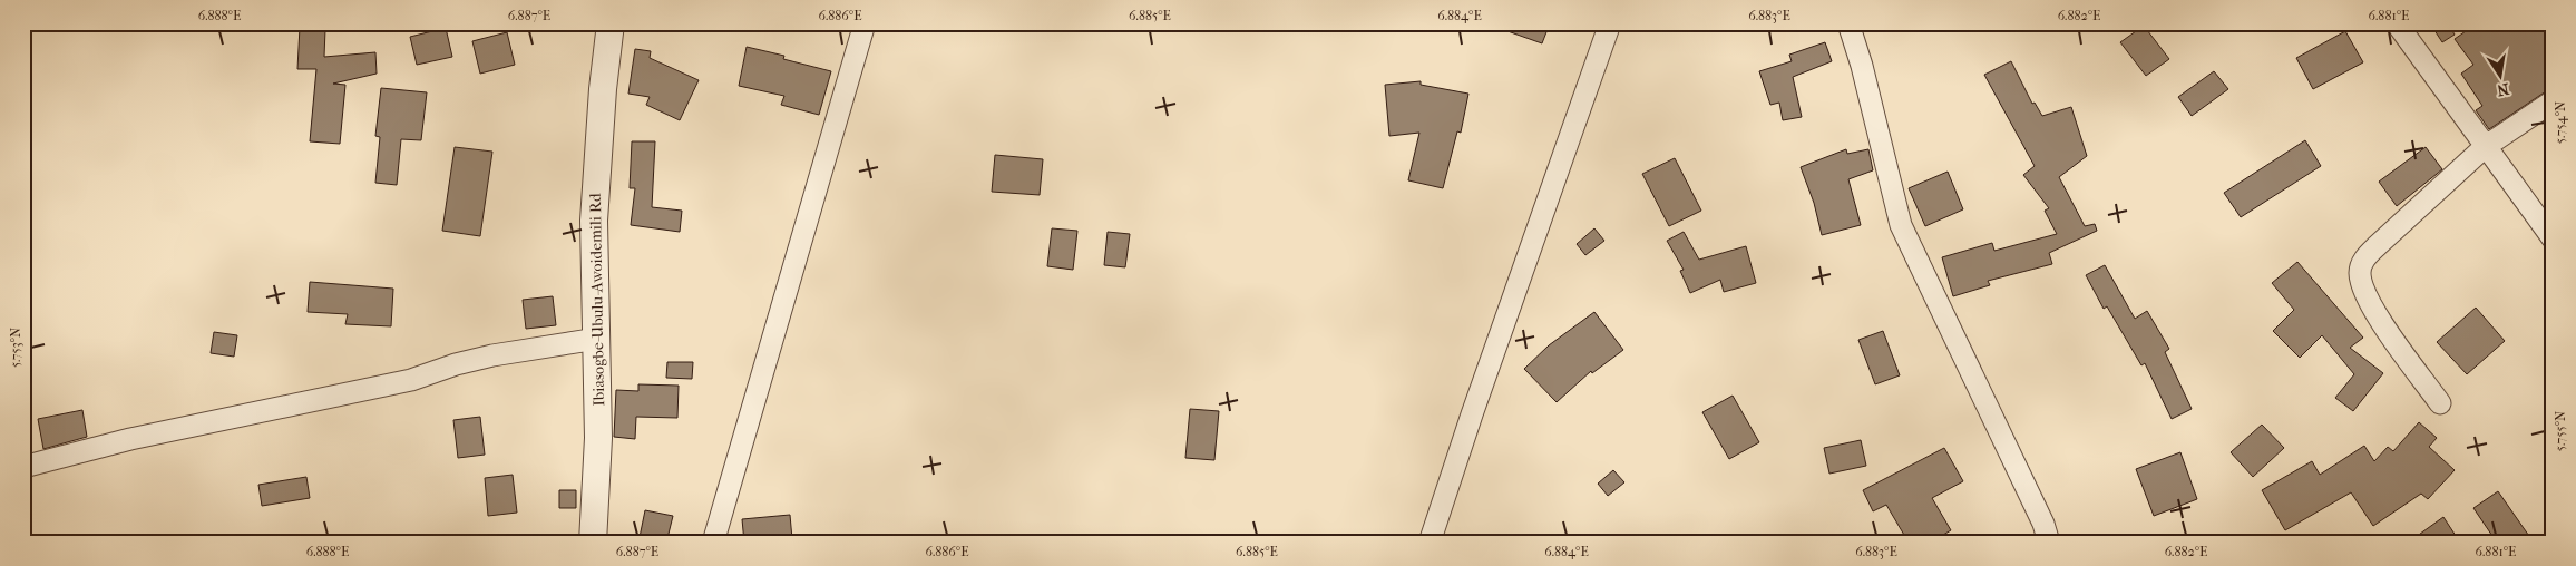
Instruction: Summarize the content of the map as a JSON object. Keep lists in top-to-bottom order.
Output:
{
  "streets": {
    "street": ["Ibiasogbe-Ubulu-Awoidemili Rd"]
  },
  "north": "bottom",
  "coordinates": [
    "6.888°E",
    "6.887°E",
    "6.886°E",
    "6.885°E",
    "6.884°E",
    "6.883°E",
    "6.882°E",
    "6.881°E",
    "5.754°N",
    "5.753°N",
    "5.755°N"
  ]
}
